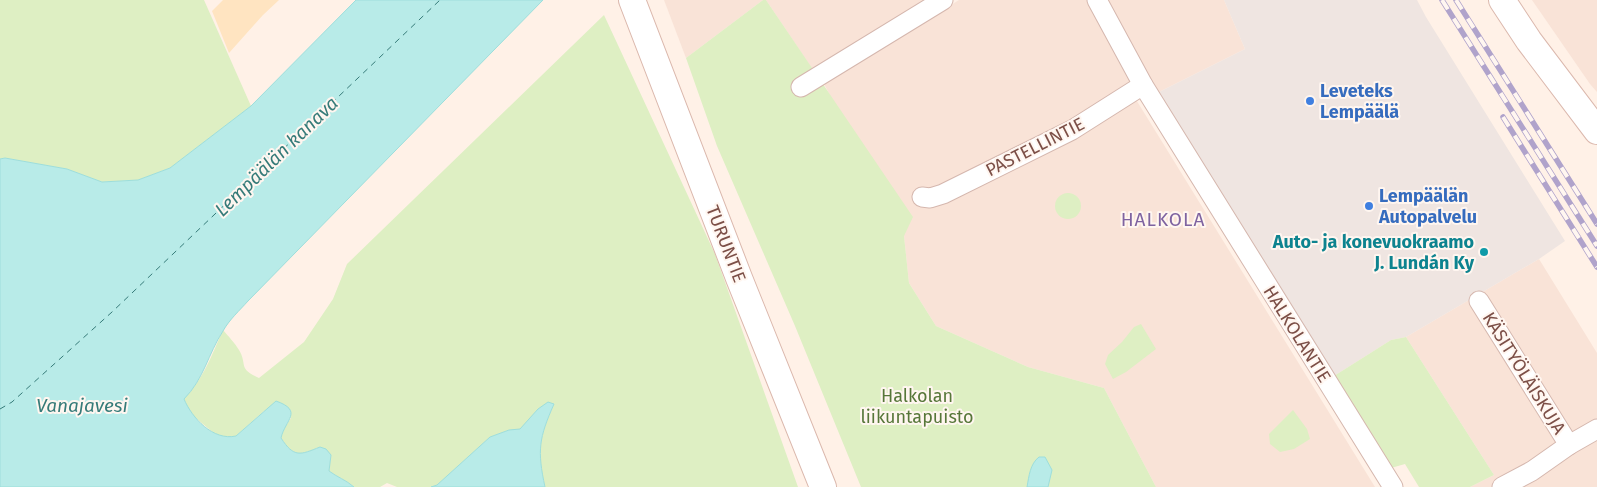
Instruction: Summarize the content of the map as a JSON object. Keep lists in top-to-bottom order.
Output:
{
  "streets": {
    "main road": ["TURUNTIE"],
    "street": ["PASTELLINTIE", "HALKOLANTIE", "KÄSITYÖLÄISKUJA"]
  },
  "crossings": [
    ["PASTELLINTIE", "HALKOLANTIE"]
  ],
  "districts": ["HALKOLA"],
  "water": ["Lempäälän kanava", "Vanajavesi"],
  "parks": ["Halkolan liikuntapuisto"],
  "places": ["Leveteks Lempäälä", "Lempäälän Autopalvelu", "Auto- ja konevuokraamo J. Lundán Ky"]
}
